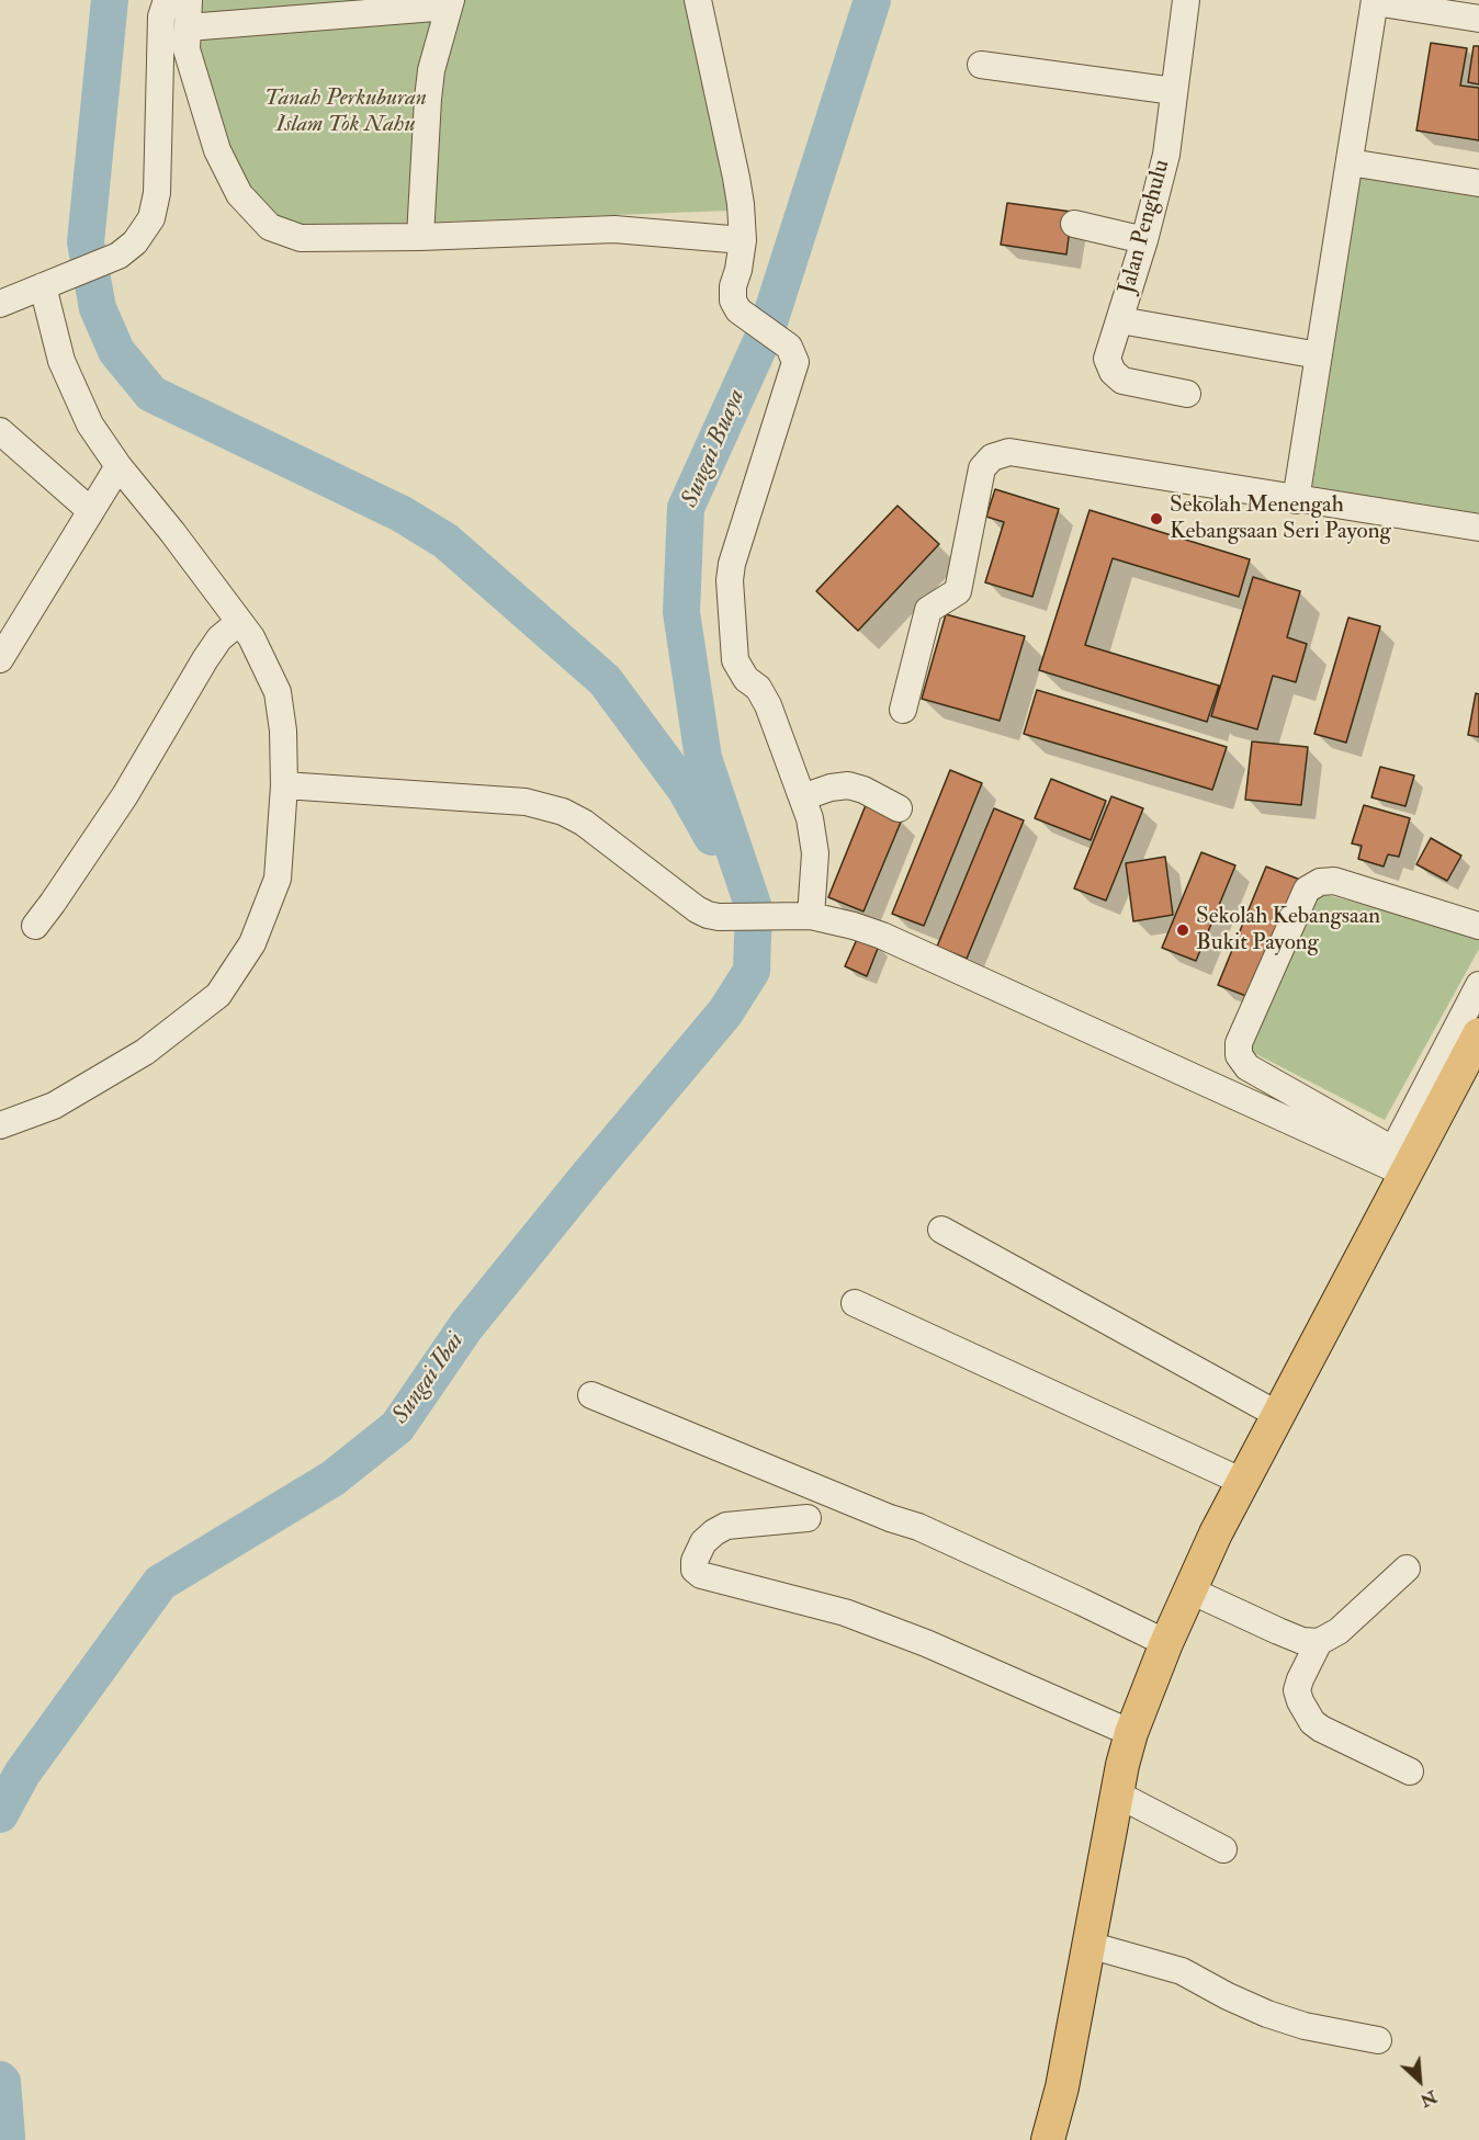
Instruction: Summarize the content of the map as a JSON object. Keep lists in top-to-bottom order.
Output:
{
  "streets": {
    "street": ["Jalan Penghulu"]
  },
  "water": ["Sungai Buaya", "Sungai Ibai"],
  "parks": ["Tanah Perkuburan Islam Tok Nahu"],
  "places": ["Sekolah Menengah Kebangsaan Seri Payong", "Sekolah Kebangsaan Bukit Payong"],
  "north": "bottom right"
}
